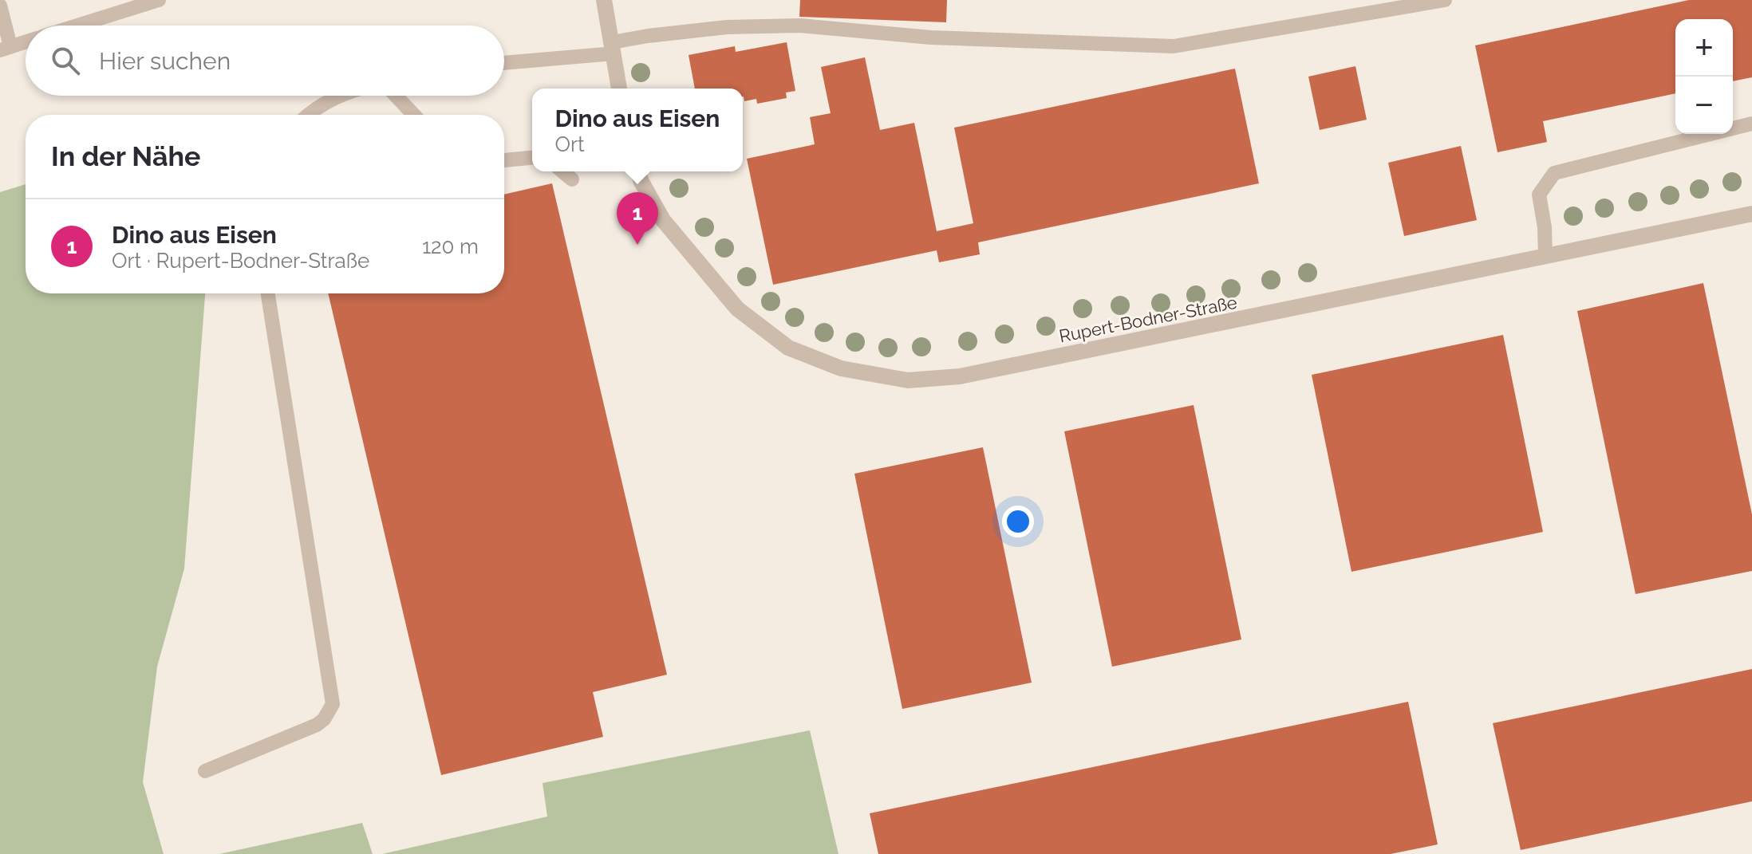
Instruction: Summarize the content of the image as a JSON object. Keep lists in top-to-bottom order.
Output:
{
  "streets": {
    "street": ["Rupert-Bodner-Straße"]
  },
  "page": {
    "map_buttons": ["+", "−"],
    "search": "Hier suchen",
    "popup": ["Dino aus Eisen", "Ort"],
    "heading": "In der Nähe",
    "pins": "1",
    "list": [
      {
        "mark": "1",
        "name": "Dino aus Eisen",
        "note": "Ort · Rupert-Bodner-Straße",
        "value": "120 m"
      }
    ]
  }
}
